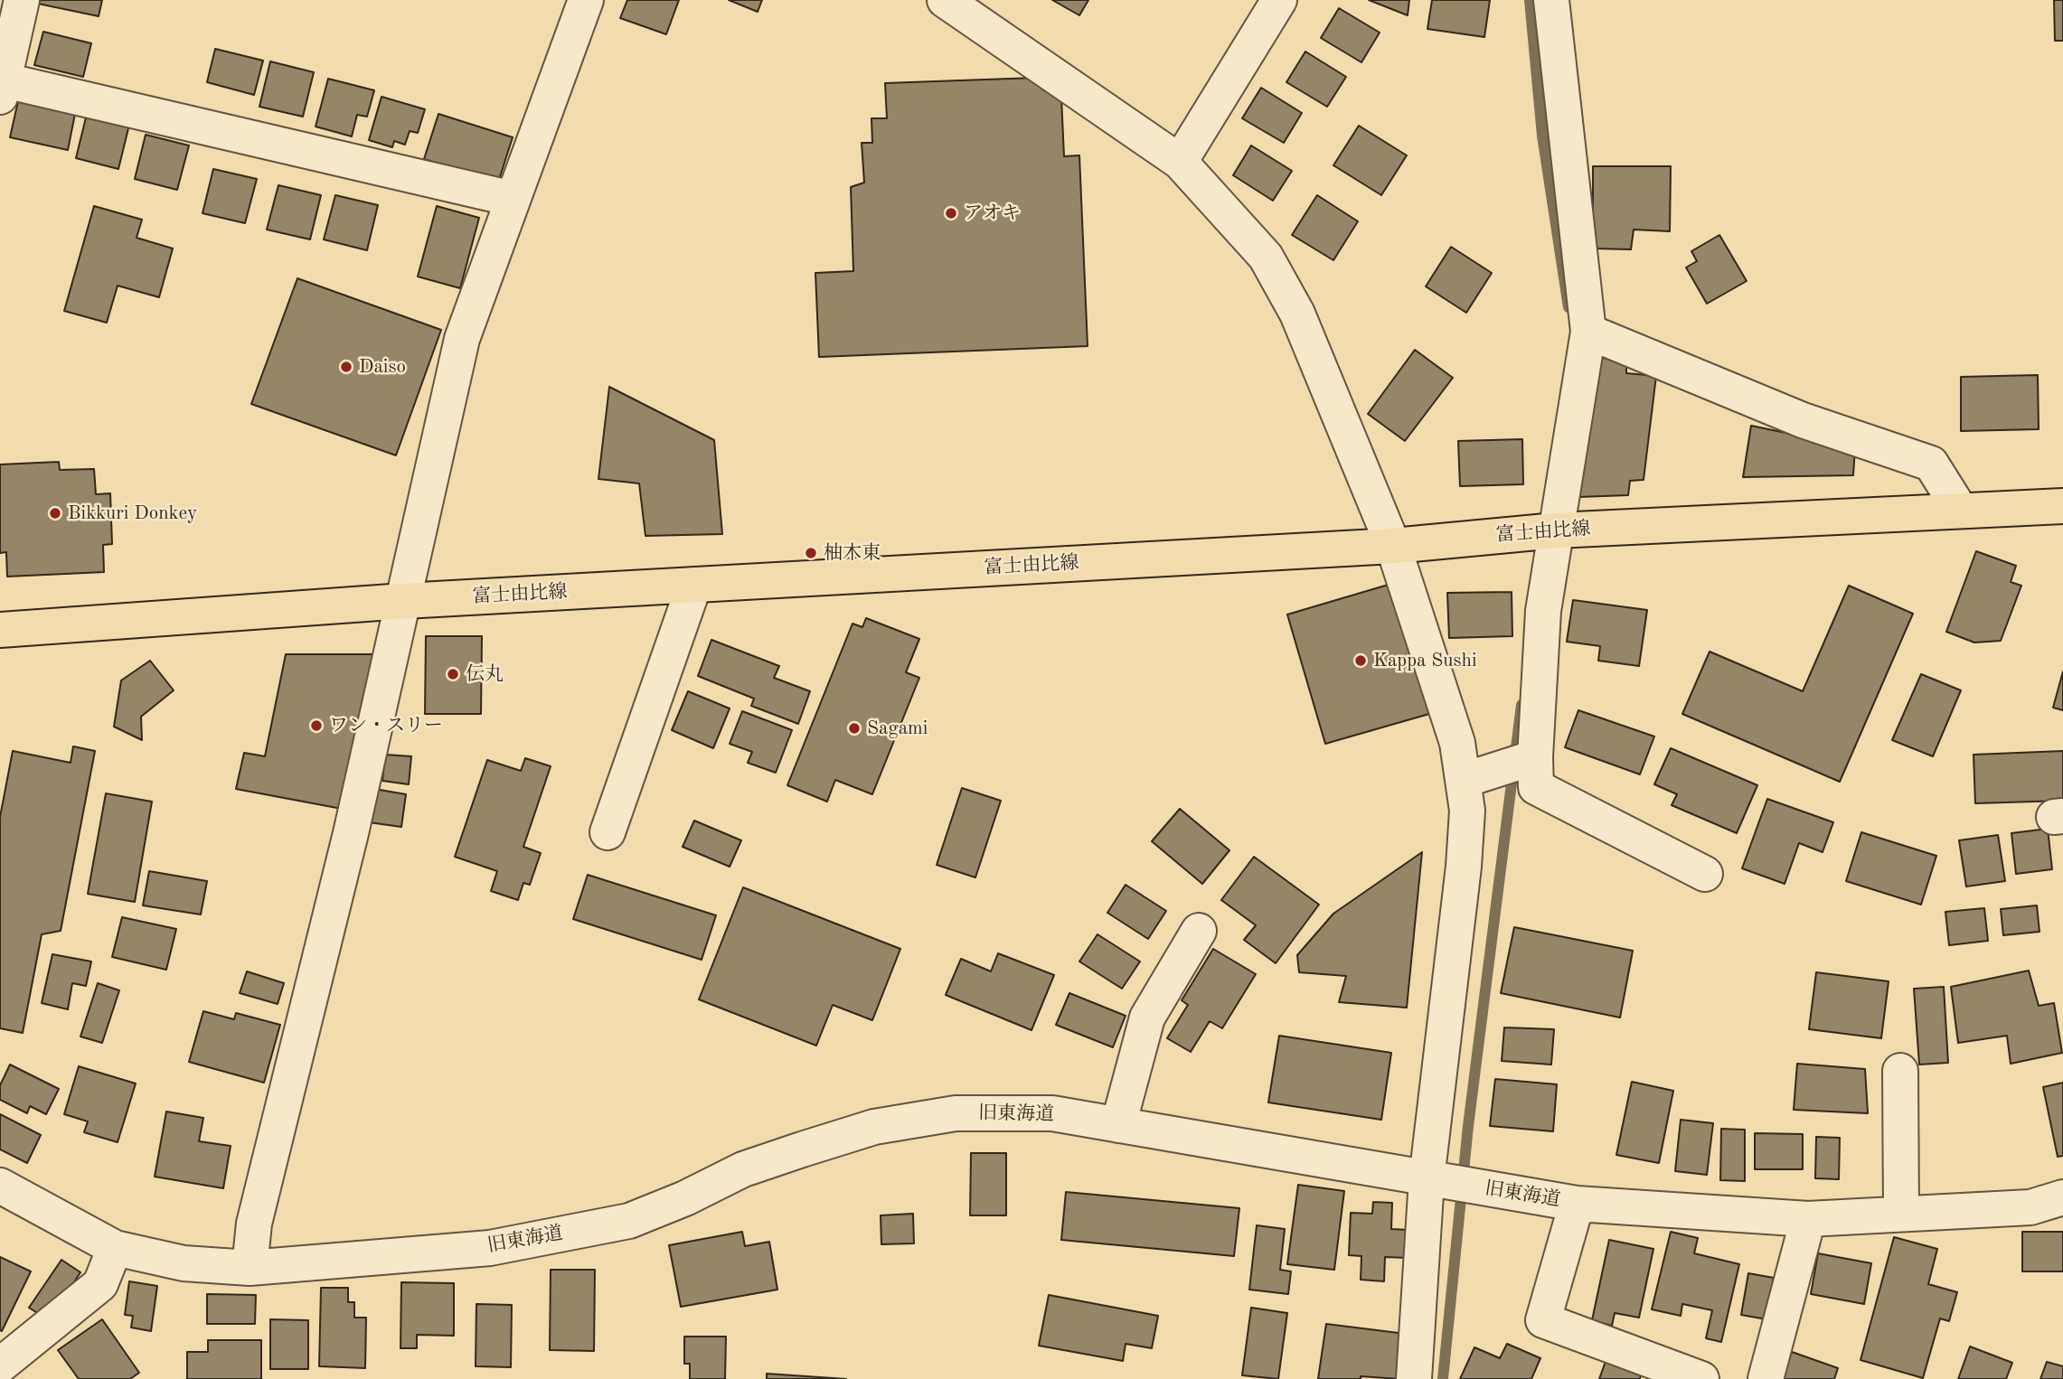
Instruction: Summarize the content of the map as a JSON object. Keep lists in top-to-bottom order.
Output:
{
  "streets": {
    "main road": ["富士由比線"],
    "street": ["旧東海道"]
  },
  "places": [
    "アオキ",
    "Daiso",
    "Bikkuri Donkey",
    "柚木東",
    "Kappa Sushi",
    "伝丸",
    "ワン・スリー",
    "Sagami"
  ]
}
